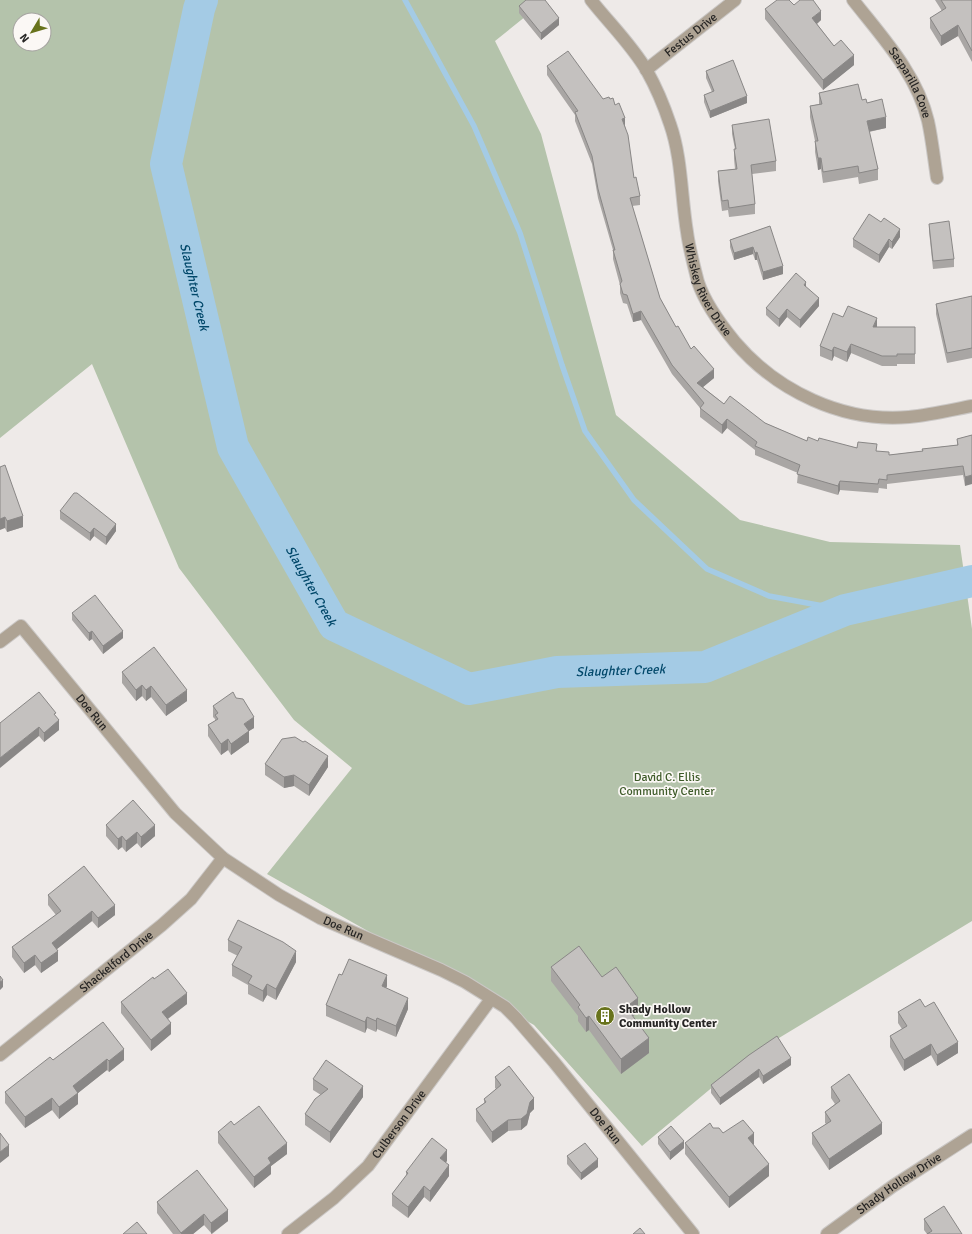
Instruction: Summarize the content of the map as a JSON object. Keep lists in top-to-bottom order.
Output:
{
  "streets": {
    "street": [
      "Festus Drive",
      "Sasparilla Cove",
      "Whiskey River Drive",
      "Doe Run",
      "Shackelford Drive",
      "Culberson Drive",
      "Shady Hollow Drive"
    ]
  },
  "crossings": [
    ["Festus Drive", "Whiskey River Drive"],
    ["Doe Run", "Shackelford Drive"],
    ["Doe Run", "Culberson Drive"]
  ],
  "water": ["Slaughter Creek"],
  "parks": ["David C. Ellis Community Center"],
  "places": {
    "building": ["Shady Hollow Community Center"]
  },
  "north": "bottom left"
}
